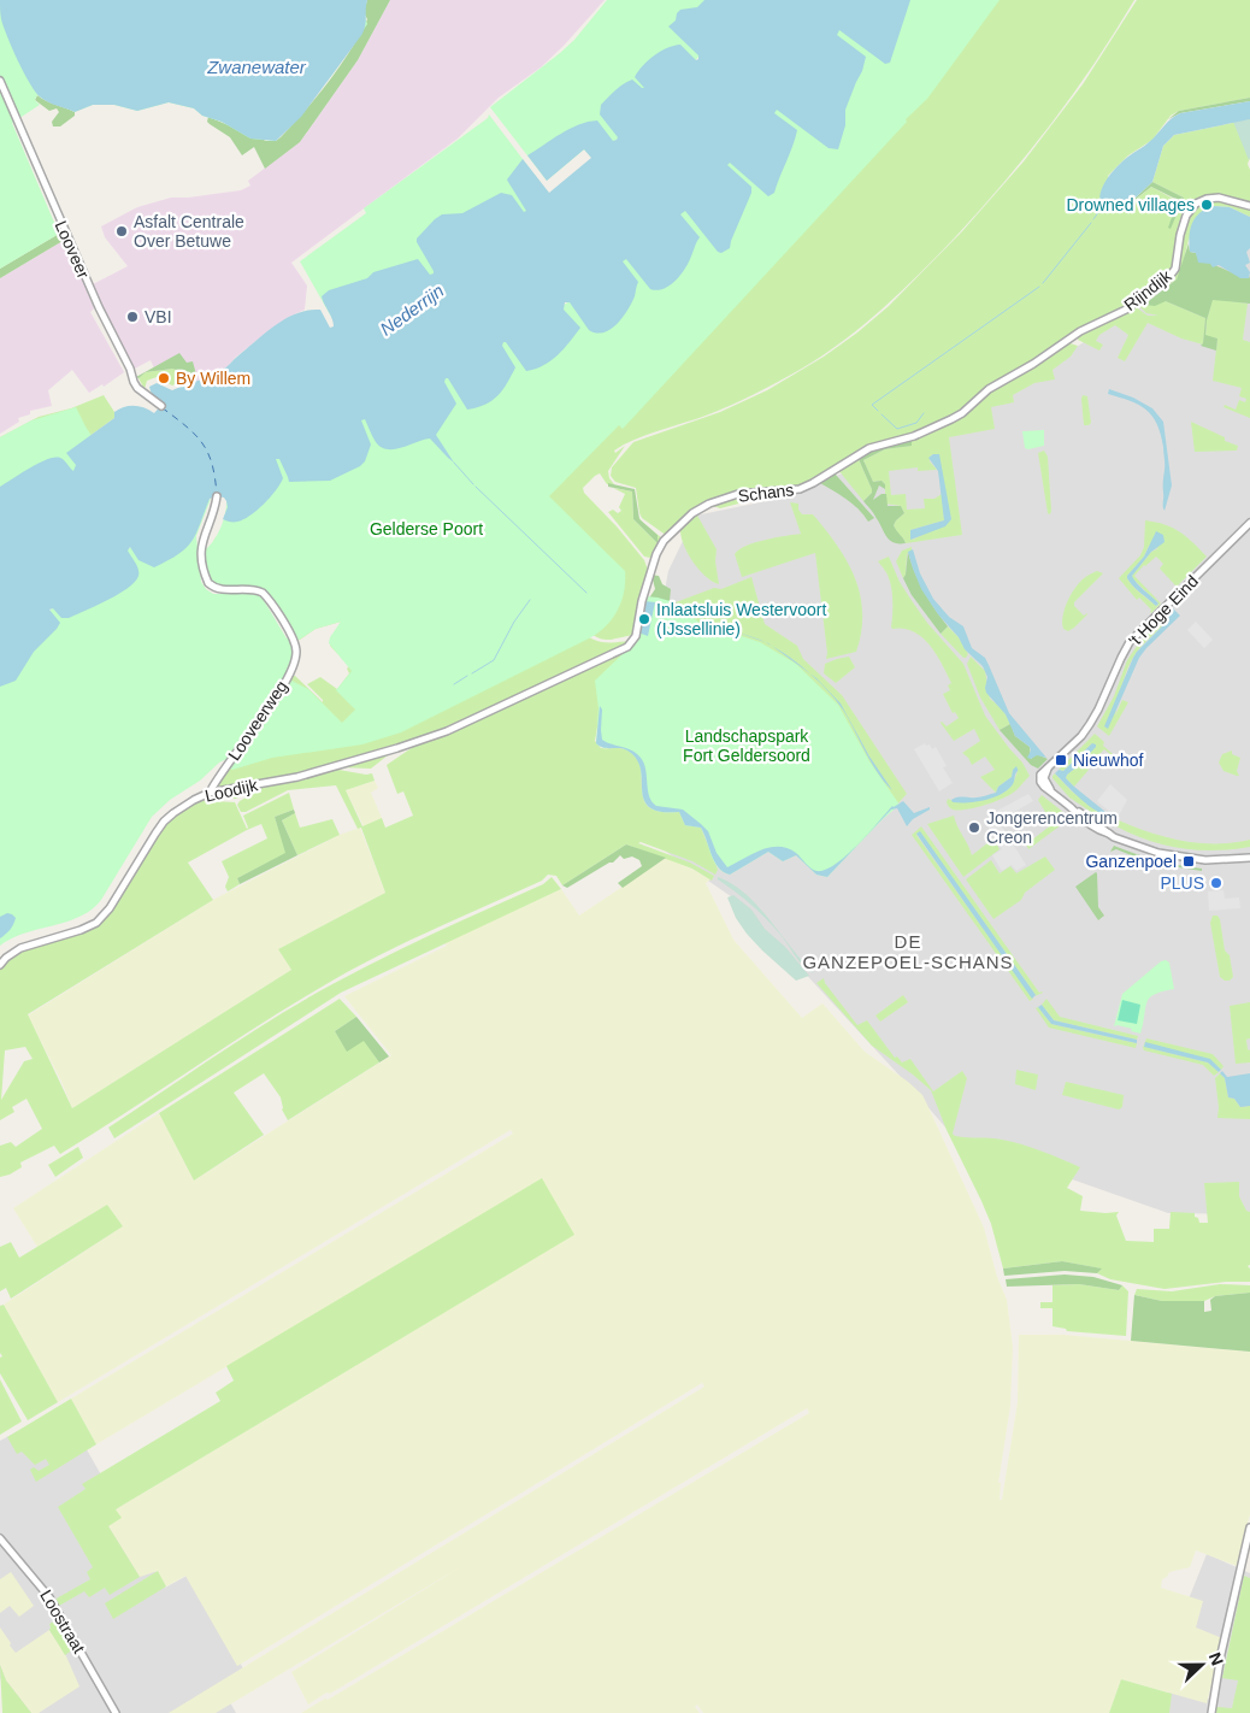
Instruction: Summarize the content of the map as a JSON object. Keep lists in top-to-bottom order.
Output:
{
  "streets": {
    "street": [
      "Looveer",
      "Rijndijk",
      "Schans",
      "'t Hoge Eind",
      "Looveerweg",
      "Loodijk",
      "Loostraat"
    ]
  },
  "crossings": [
    ["Rijndijk", "Schans"],
    ["Schans", "Loodijk"],
    ["Looveerweg", "Loodijk"]
  ],
  "districts": ["DE GANZEPOEL-SCHANS"],
  "water": ["Zwanewater", "Nederrijn"],
  "parks": ["Gelderse Poort", "Landschapspark Fort Geldersoord"],
  "places": {
    "other": [
      "Drowned villages",
      "Asfalt Centrale Over Betuwe",
      "VBI",
      "By Willem",
      "Inlaatsluis Westervoort (IJssellinie)",
      "Jongerencentrum Creon",
      "PLUS"
    ],
    "transit": ["Nieuwhof", "Ganzenpoel"]
  },
  "north": "right"
}
